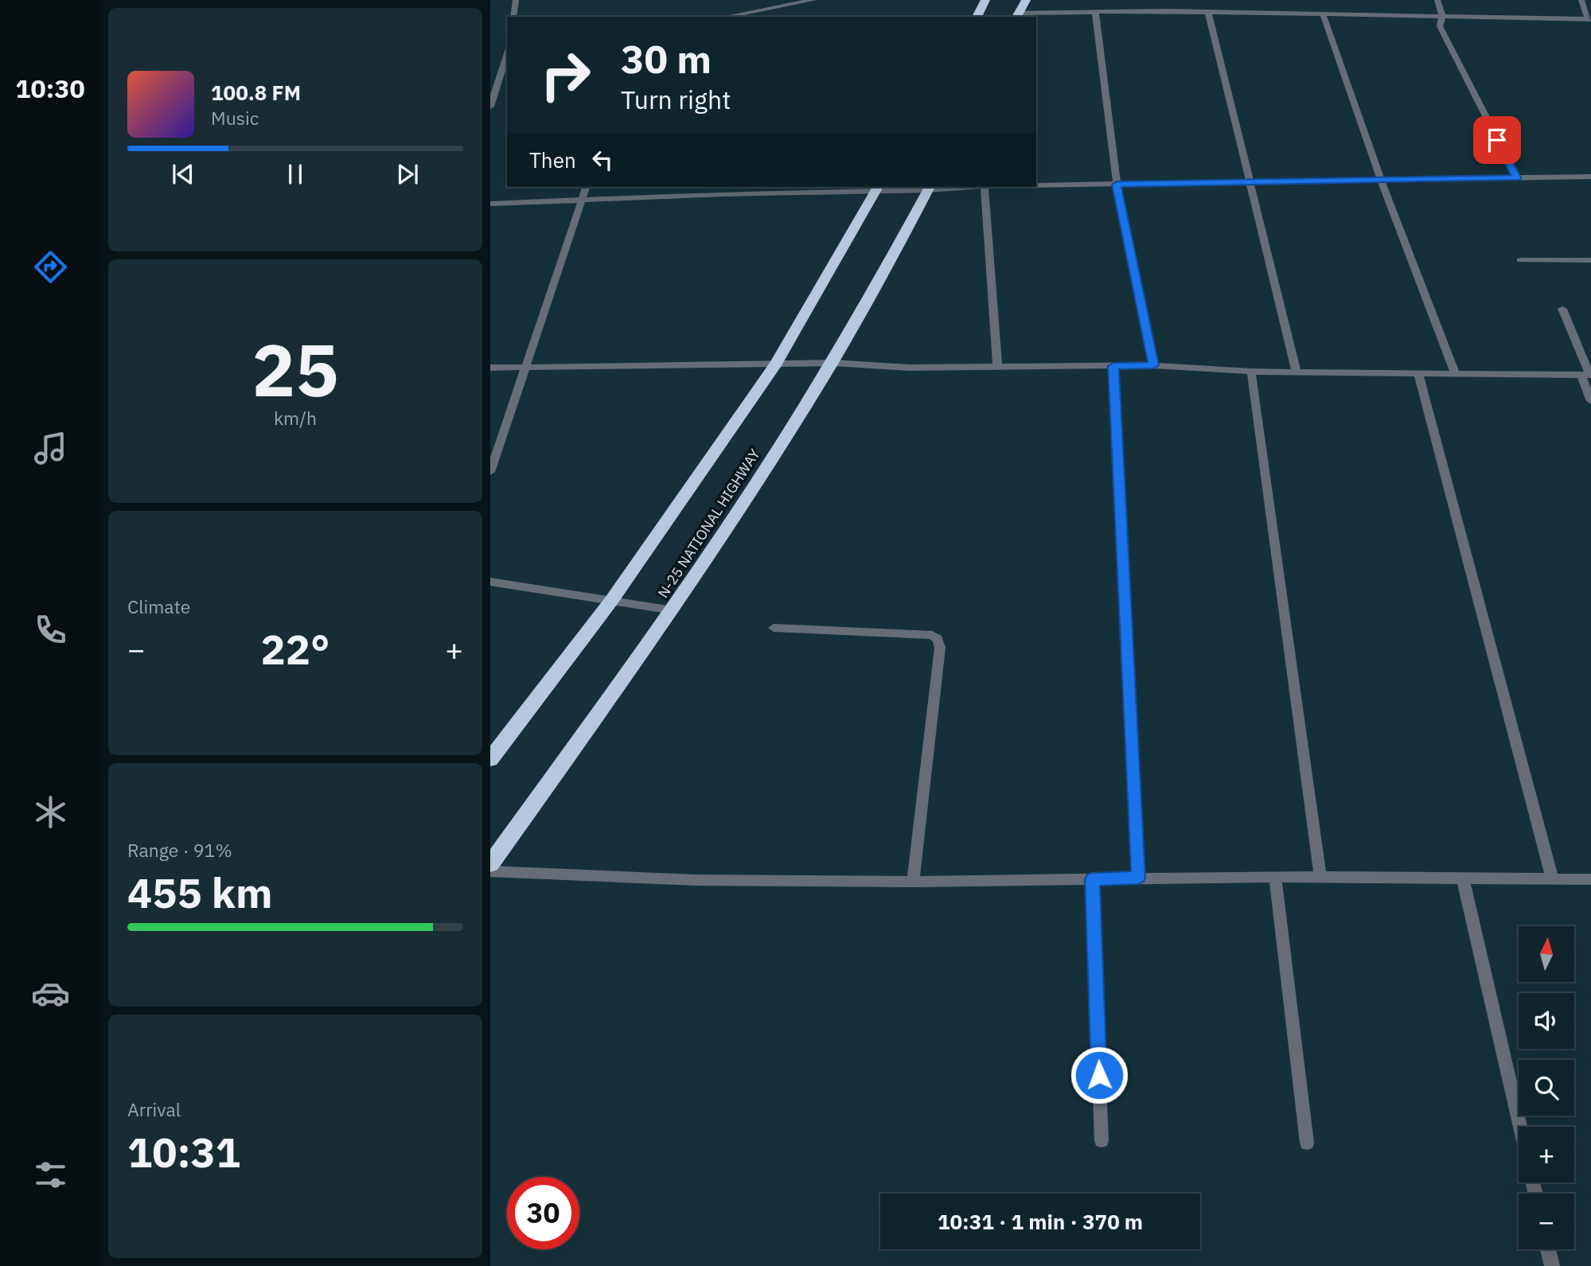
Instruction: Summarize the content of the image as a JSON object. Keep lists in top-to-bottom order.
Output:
{
  "streets": {
    "highway": ["N-25 NATIONAL HIGHWAY"]
  },
  "north": "top",
  "page": {
    "tabs": "10:30",
    "turn": ["30 m", "Turn right"],
    "song": ["100.8 FM", "Music"],
    "then": "Then",
    "tile": [
      ["25", "km/h"],
      "Climate",
      ["Range · 91%", "455 km"],
      ["Arrival", "10:31"]
    ],
    "heat": ["−", "22°", "+"],
    "map_buttons": ["+", "−"],
    "limit": "30",
    "trip": "10:31 · 1 min · 370 m"
  }
}
